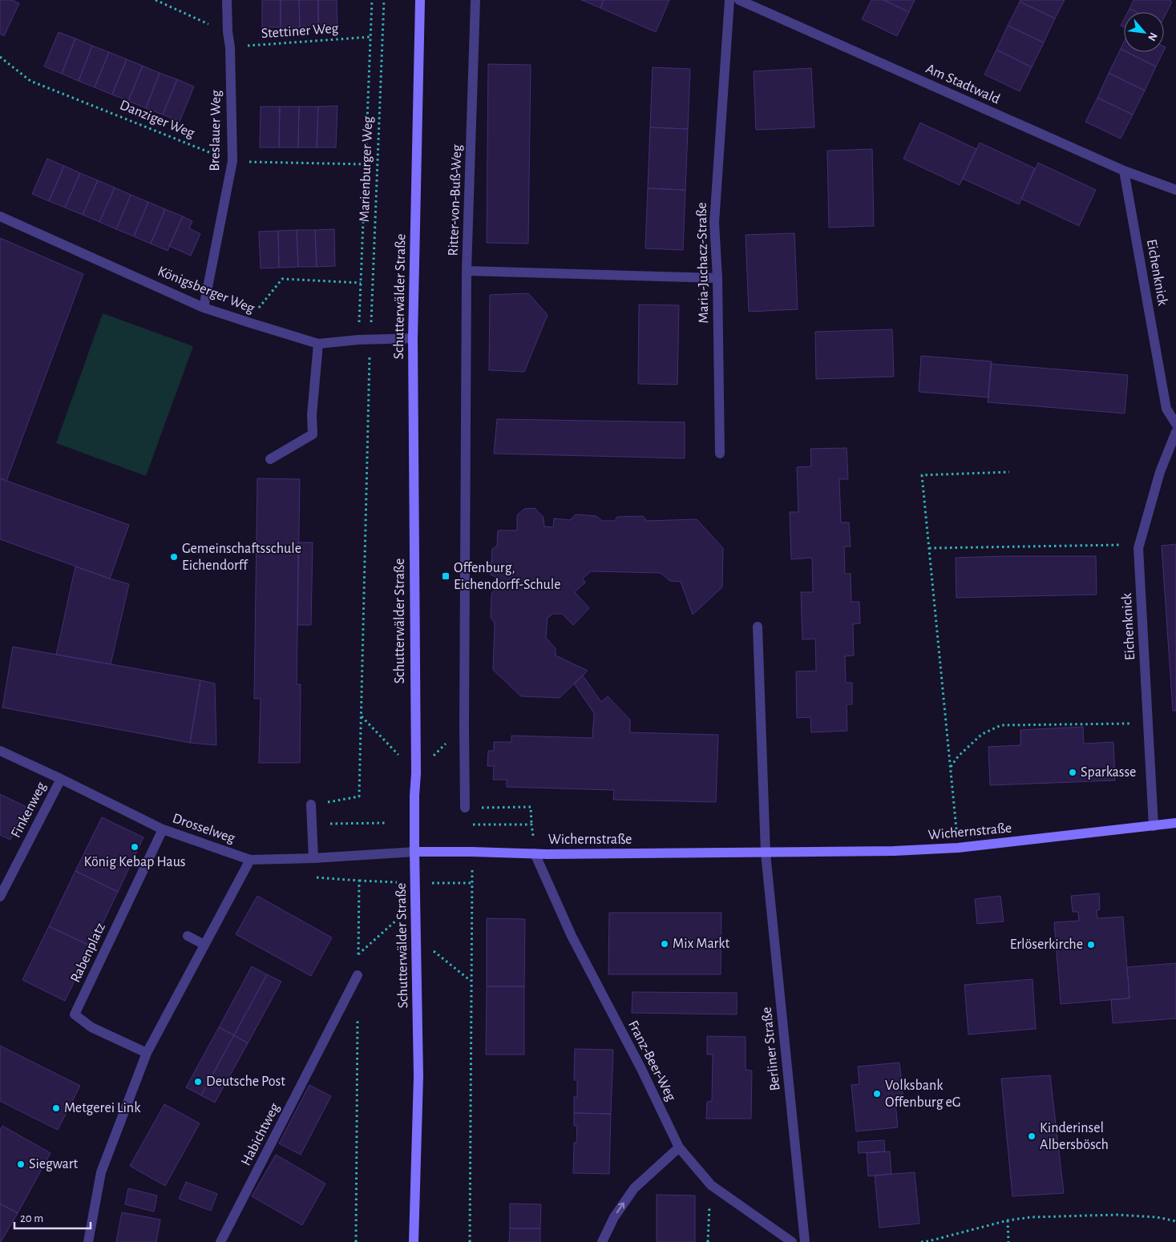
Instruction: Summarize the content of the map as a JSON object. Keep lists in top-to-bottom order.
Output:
{
  "streets": {
    "main road": ["Schutterwälder Straße", "Wichernstraße"],
    "street": [
      "Am Stadtwald",
      "Breslauer Weg",
      "Ritter-von-Buß-Weg",
      "Maria-Juchacz-Straße",
      "Eichenknick",
      "Königsberger Weg",
      "Finkenweg",
      "Drosselweg",
      "Rabenplatz",
      "Berliner Straße",
      "Franz-Beer-Weg",
      "Habichtweg"
    ],
    "path": ["Stettiner Weg", "Danziger Weg", "Marienburger Weg"]
  },
  "crossings": [
    ["Stettiner Weg", "Breslauer Weg"],
    ["Am Stadtwald", "Eichenknick"],
    ["Danziger Weg", "Breslauer Weg"],
    ["Breslauer Weg", "Königsberger Weg"],
    ["Marienburger Weg", "Königsberger Weg"],
    ["Ritter-von-Buß-Weg", "Maria-Juchacz-Straße"],
    ["Eichenknick", "Wichernstraße"],
    ["Königsberger Weg", "Schutterwälder Straße"],
    ["Schutterwälder Straße", "Drosselweg"],
    ["Schutterwälder Straße", "Wichernstraße"],
    ["Finkenweg", "Drosselweg"],
    ["Drosselweg", "Wichernstraße"],
    ["Drosselweg", "Rabenplatz"],
    ["Wichernstraße", "Berliner Straße"],
    ["Wichernstraße", "Franz-Beer-Weg"]
  ],
  "places": {
    "other": [
      "Gemeinschaftsschule Eichendorff",
      "Sparkasse",
      "König Kebap Haus",
      "Mix Markt",
      "Erlöserkirche",
      "Deutsche Post",
      "Volksbank Offenburg eG",
      "Metgerei Link",
      "Kinderinsel Albersbösch",
      "Siegwart"
    ],
    "transit": ["Offenburg, Eichendorff-Schule"]
  },
  "scale_bar": "20 m",
  "north": "bottom right"
}
